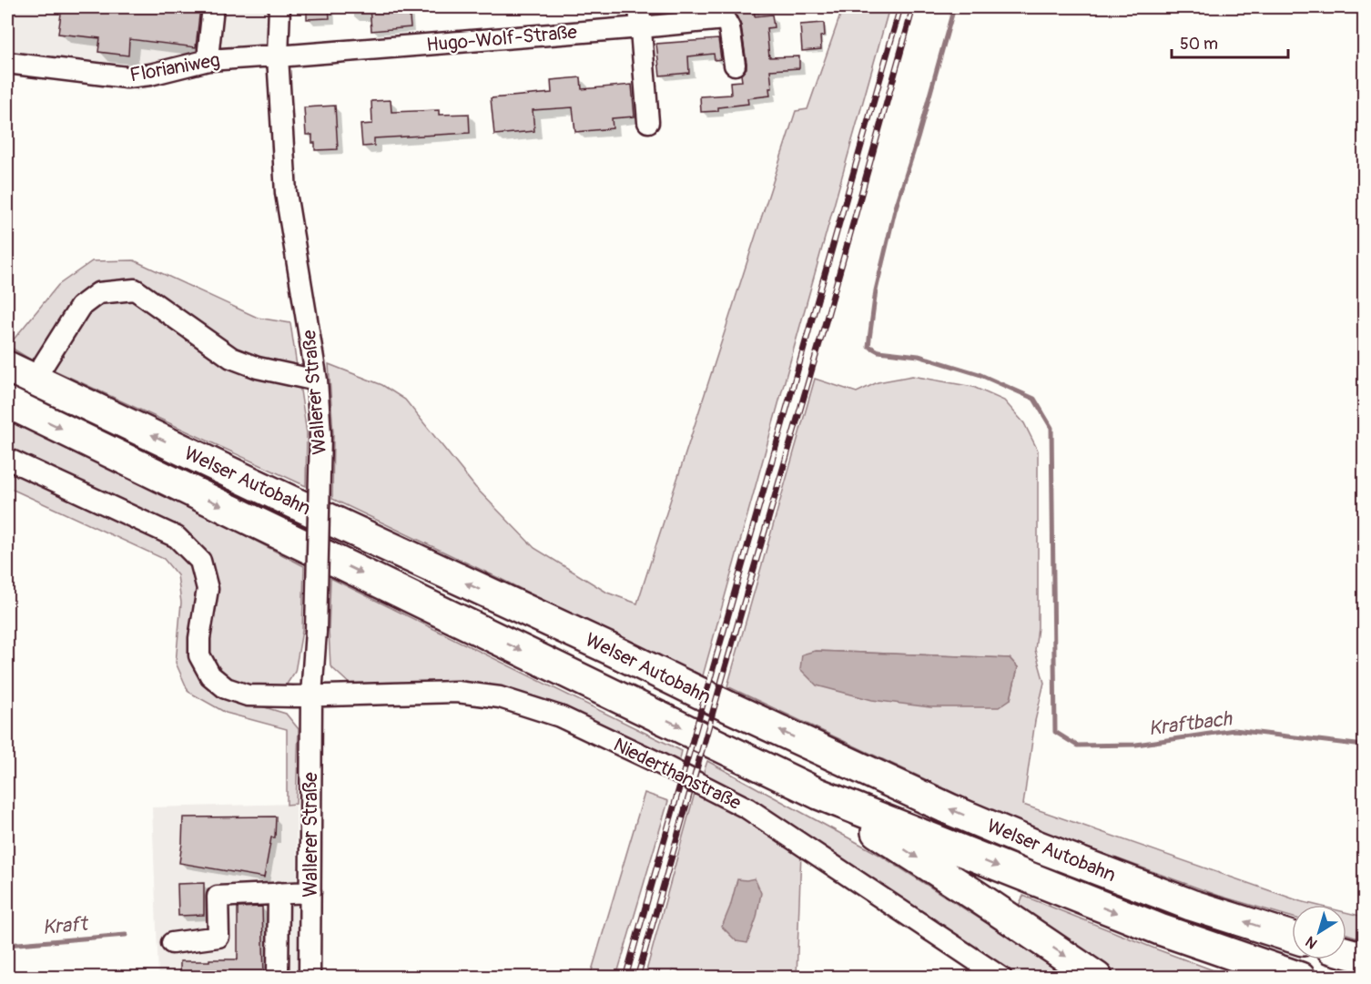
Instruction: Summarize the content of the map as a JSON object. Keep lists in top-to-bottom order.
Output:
{
  "streets": {
    "highway": ["Welser Autobahn"],
    "street": [
      "Hugo-Wolf-Straße",
      "Florianiweg",
      "Wallerer Straße",
      "Niederthanstraße"
    ]
  },
  "crossings": [
    ["Hugo-Wolf-Straße", "Florianiweg"],
    ["Hugo-Wolf-Straße", "Wallerer Straße"],
    ["Florianiweg", "Wallerer Straße"],
    ["Wallerer Straße", "Niederthanstraße"]
  ],
  "water": ["Kraftbach", "Kraft"],
  "scale_bar": "50 m",
  "north": "bottom left"
}
